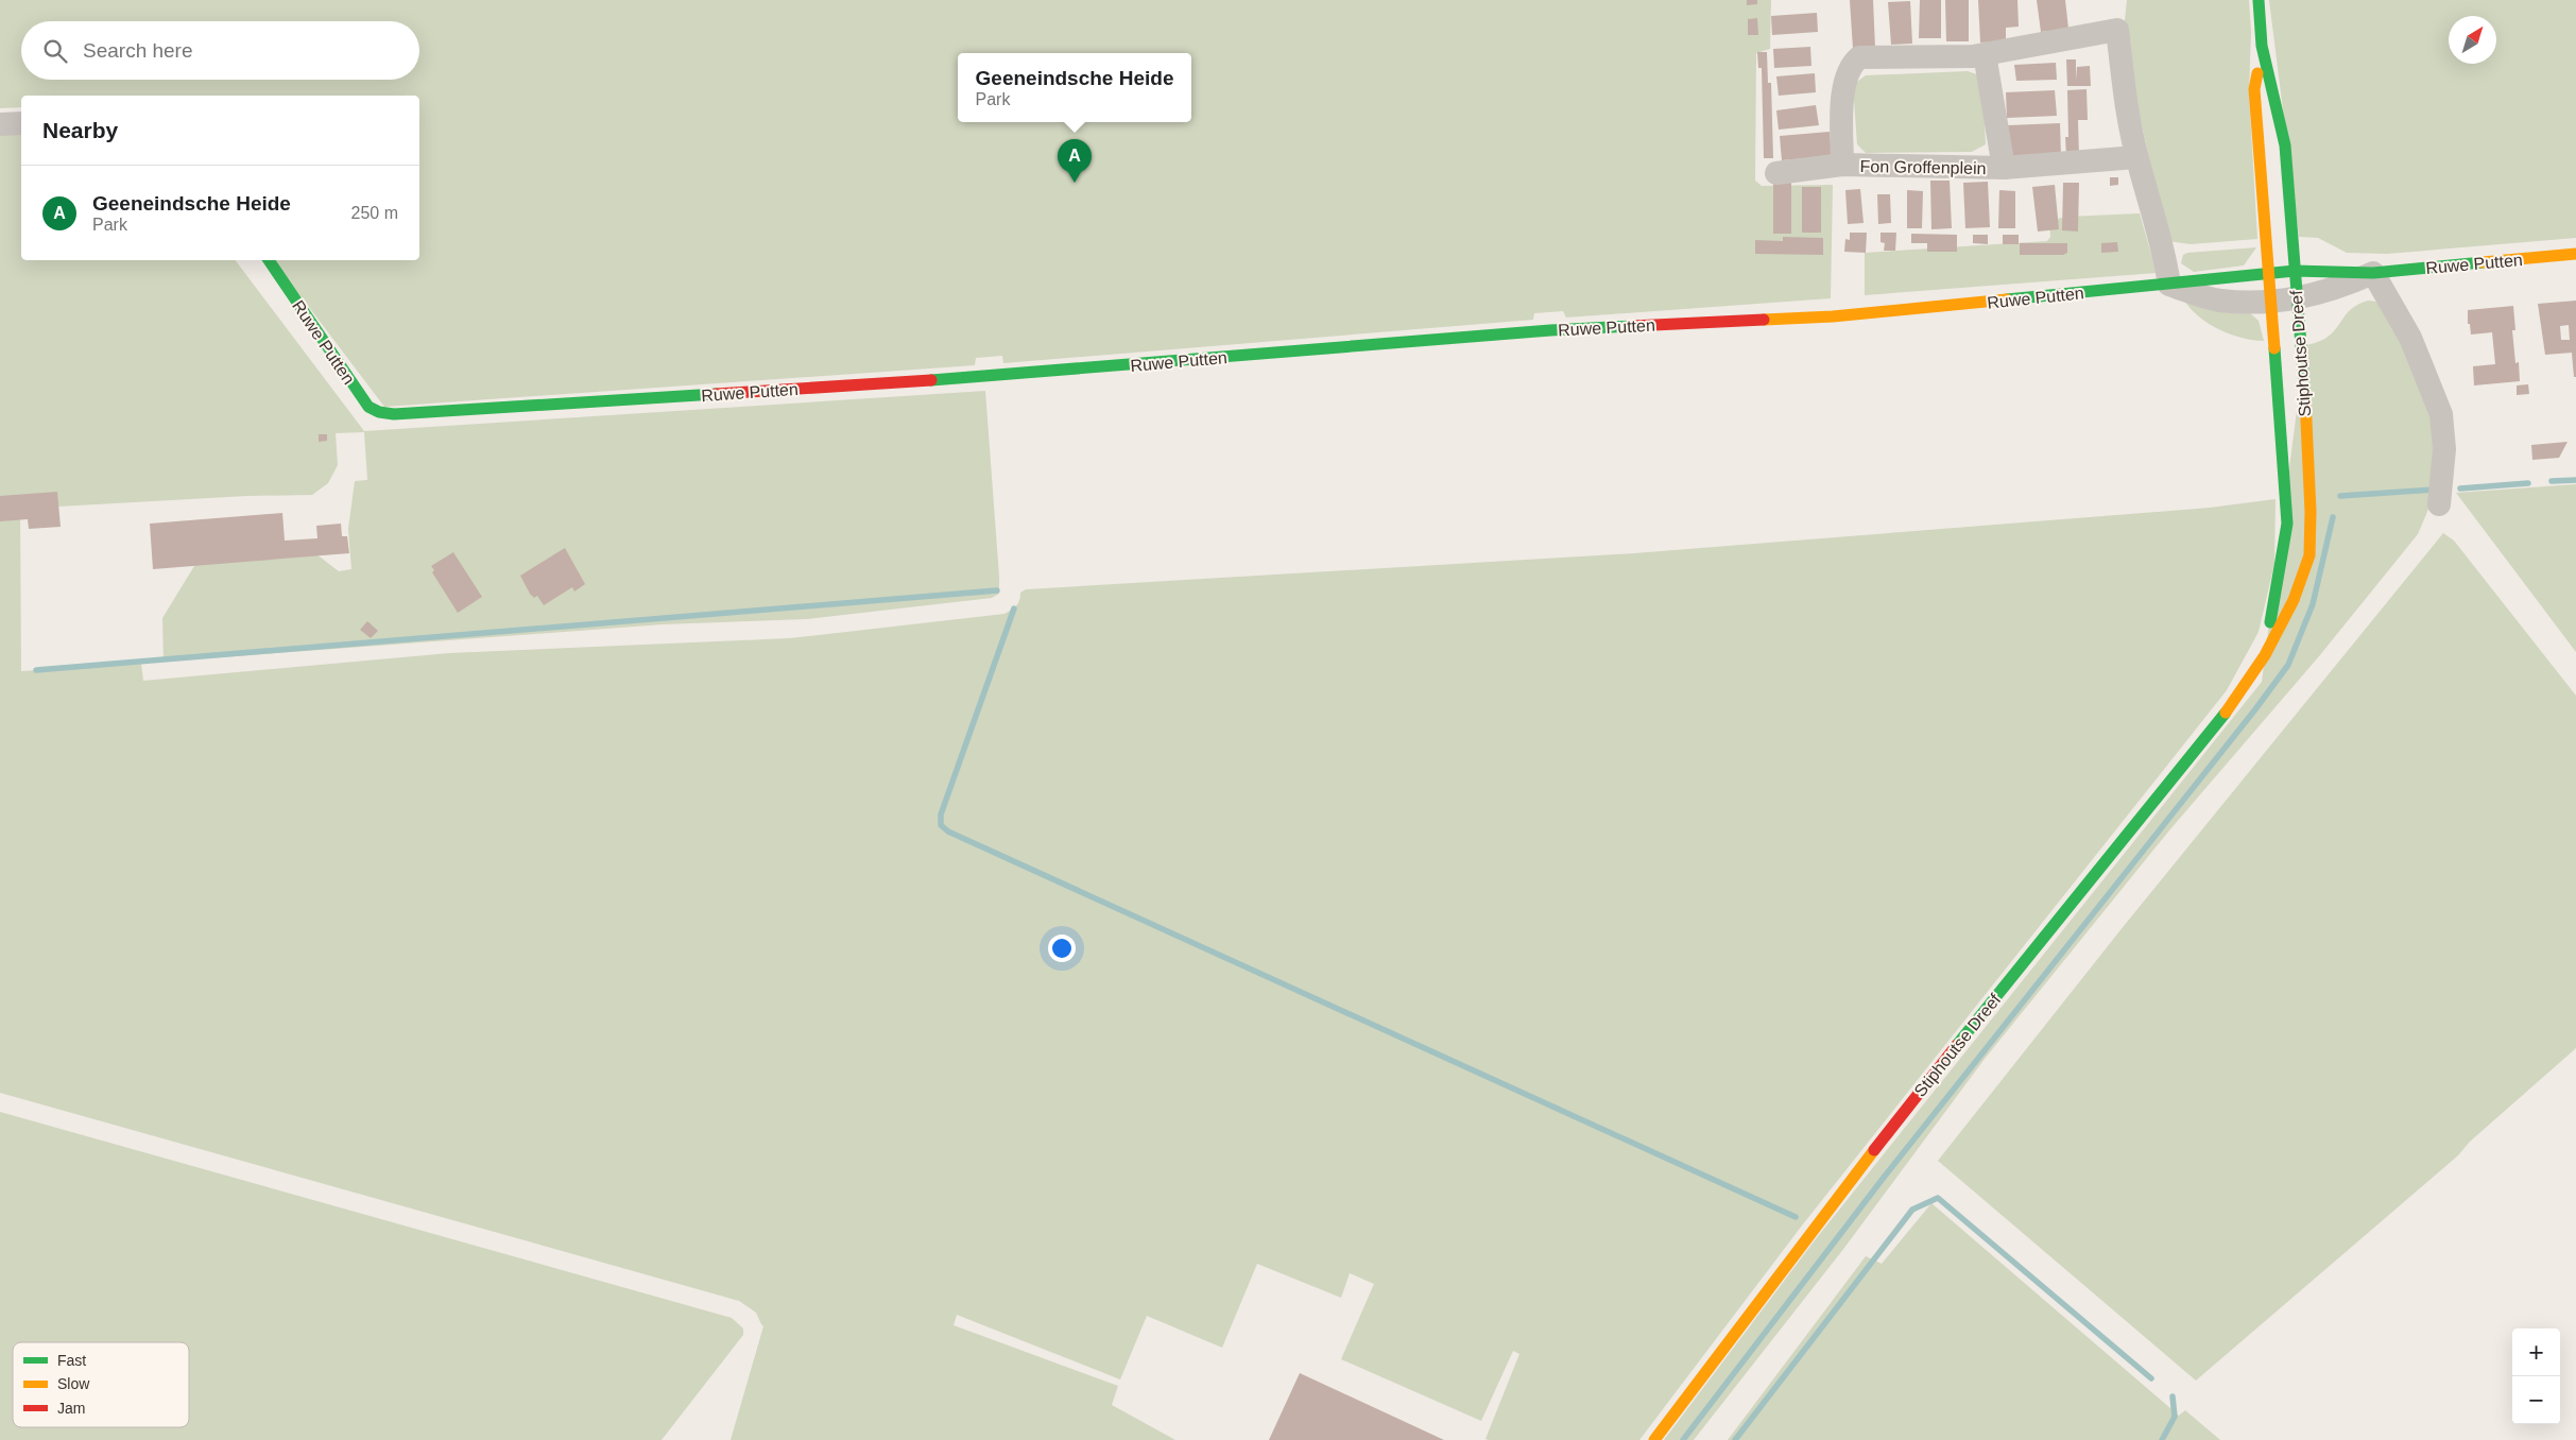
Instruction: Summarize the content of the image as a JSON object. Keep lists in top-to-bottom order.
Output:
{
  "streets": {
    "street": ["Fon Groffenplein", "Ruwe Putten", "Stiphoutse Dreef"]
  },
  "crossings": [
    ["Ruwe Putten", "Stiphoutse Dreef"]
  ],
  "legend": ["Fast", "Slow", "Jam"],
  "north": "top right",
  "page": {
    "search": "Search here",
    "popup": ["Geeneindsche Heide", "Park"],
    "heading": "Nearby",
    "pins": "A",
    "list": [
      {
        "mark": "A",
        "name": "Geeneindsche Heide",
        "note": "Park",
        "value": "250 m"
      }
    ],
    "map_buttons": ["+", "−"]
  }
}
